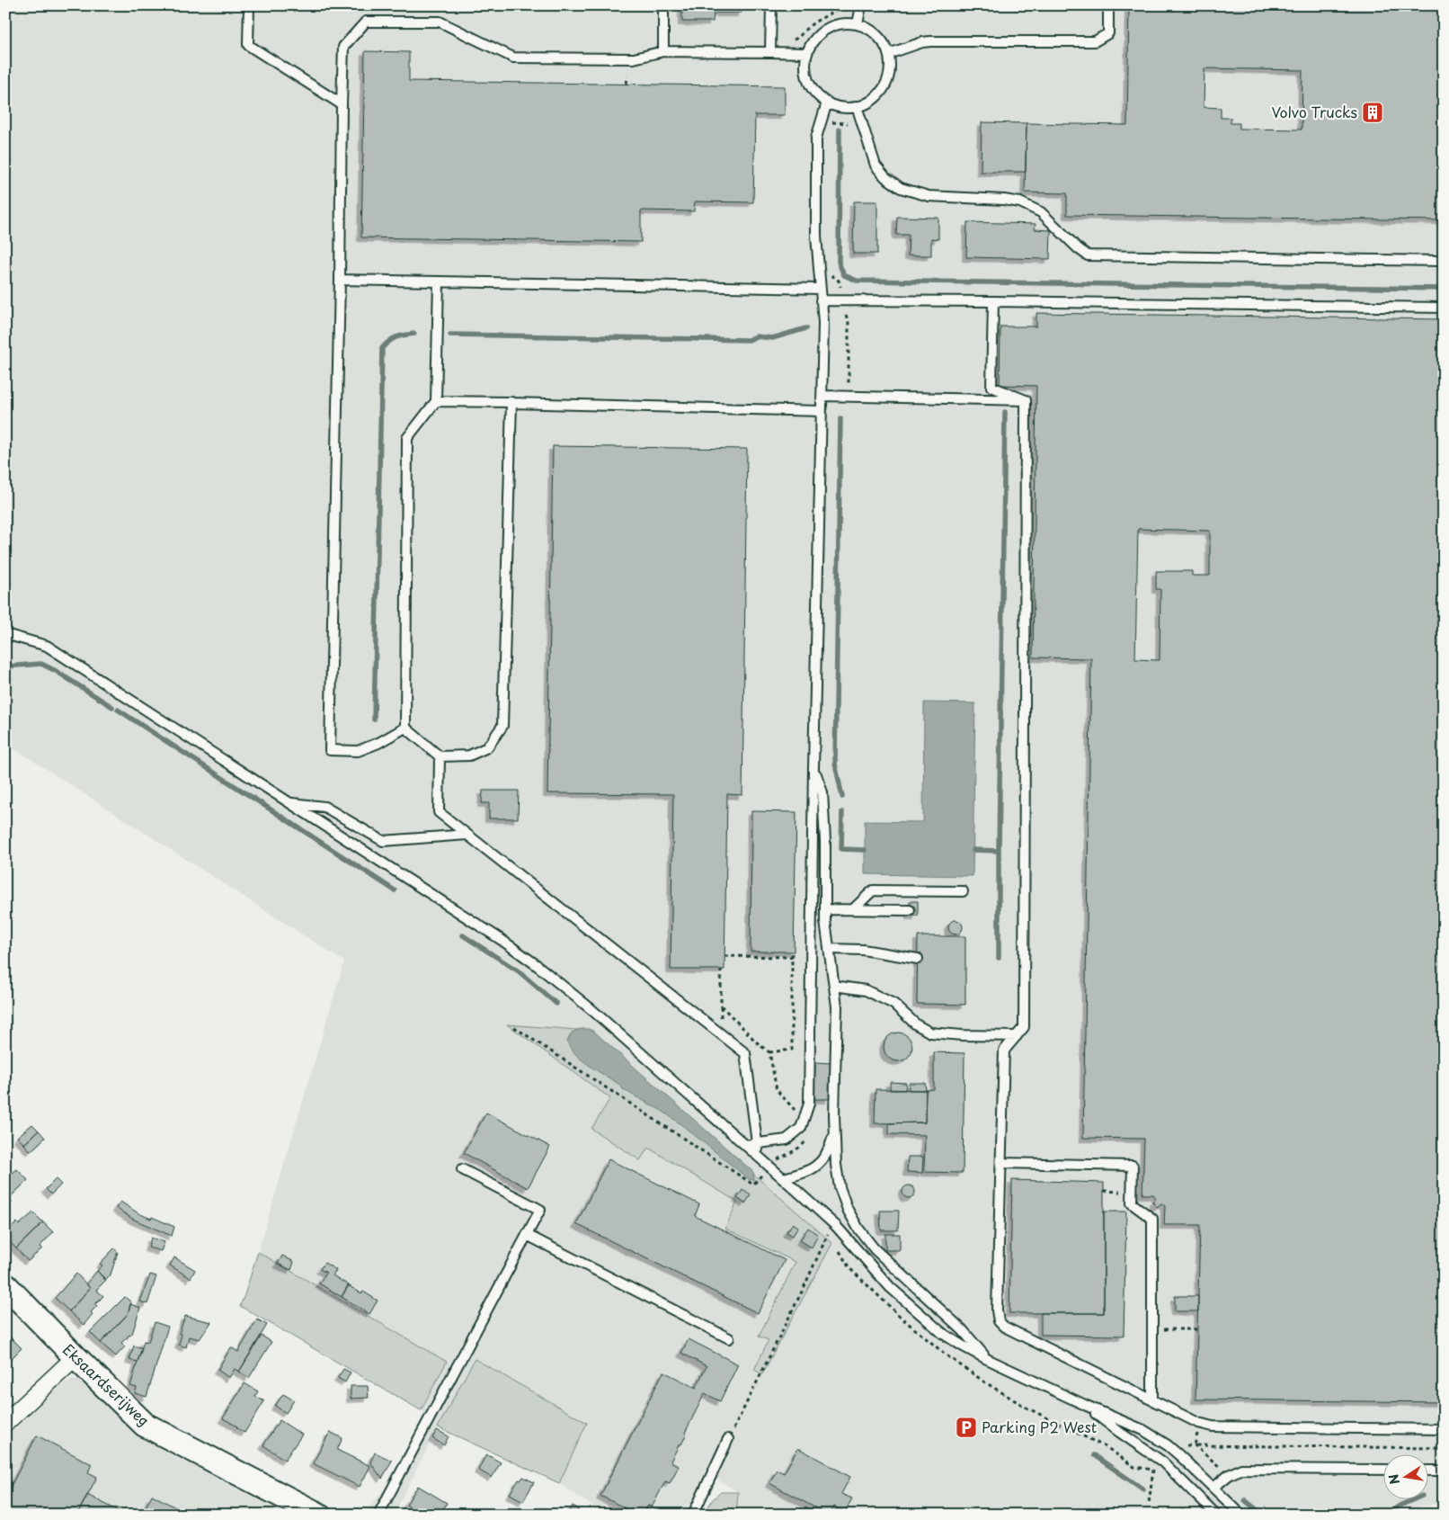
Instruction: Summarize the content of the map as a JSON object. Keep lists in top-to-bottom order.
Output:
{
  "streets": {
    "street": ["Eksaardserijweg"]
  },
  "places": {
    "building": ["Volvo Trucks"],
    "parking": ["Parking P2 West"]
  },
  "north": "left"
}
